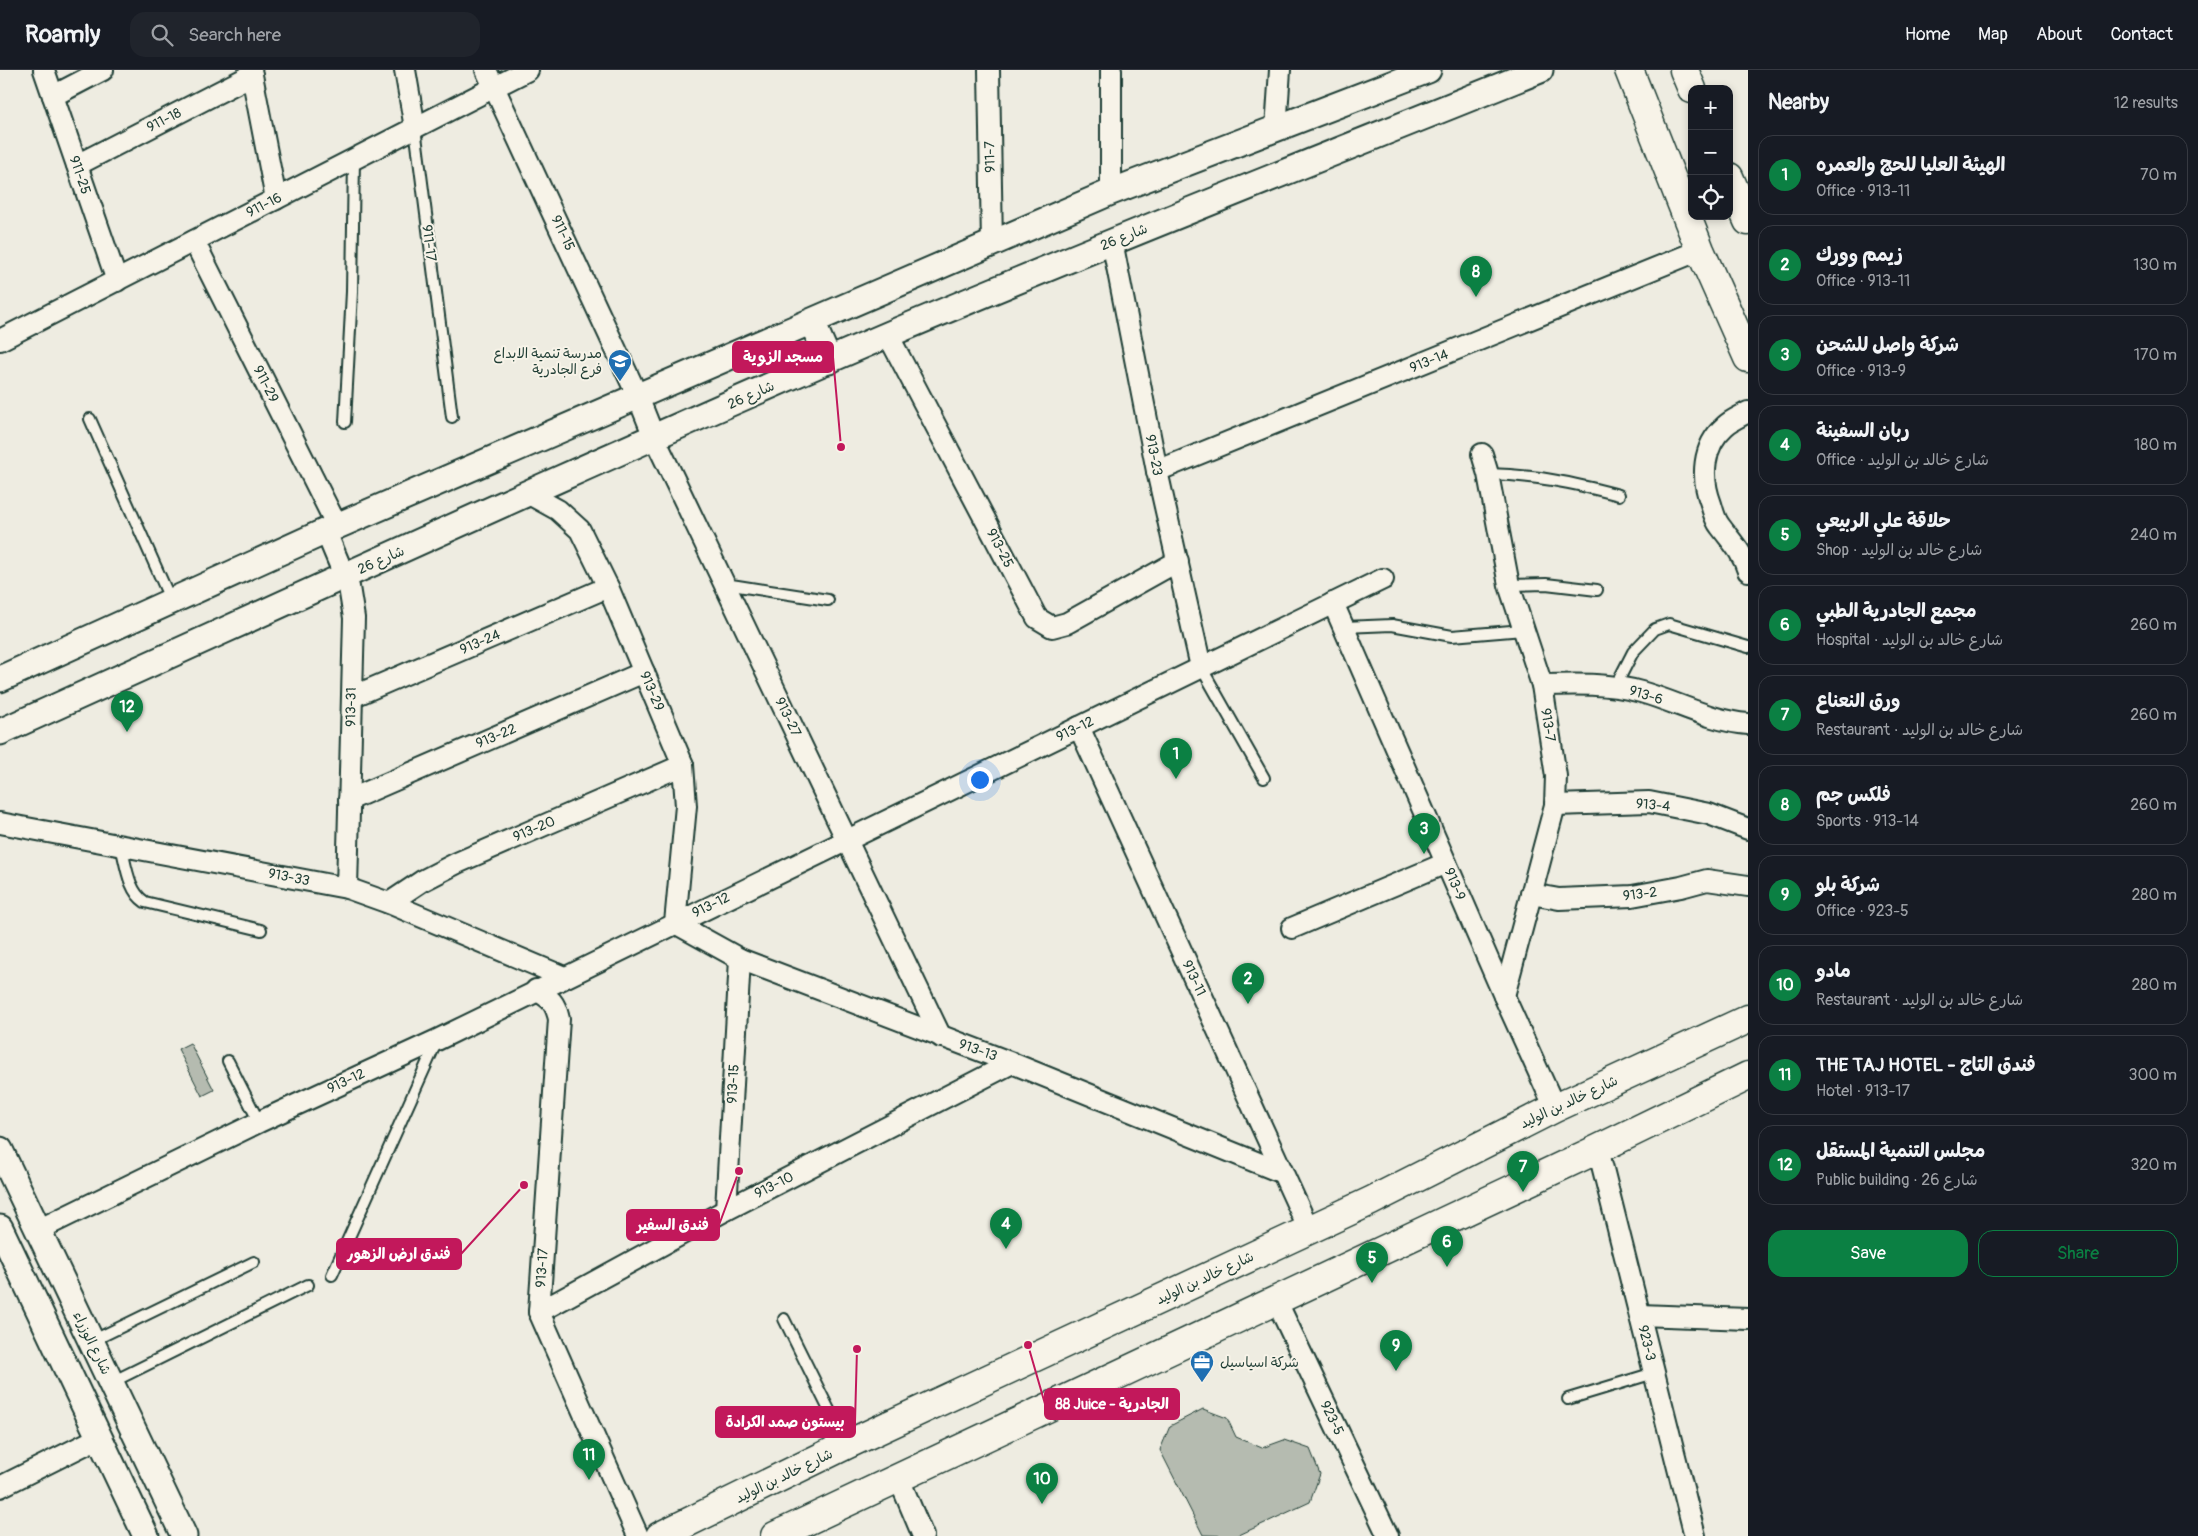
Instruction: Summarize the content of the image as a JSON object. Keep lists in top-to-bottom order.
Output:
{
  "streets": {
    "main road": ["شارع خالد بن الوليد"],
    "street": [
      "911-18",
      "911-7",
      "911-25",
      "911-16",
      "911-15",
      "شارع 26",
      "911-17",
      "913-14",
      "911-29",
      "913-23",
      "913-25",
      "913-24",
      "913-29",
      "913-6",
      "913-31",
      "913-27",
      "913-7",
      "913-12",
      "913-22",
      "913-4",
      "913-20",
      "913-33",
      "913-9",
      "913-2",
      "913-11",
      "913-13",
      "913-15",
      "913-10",
      "913-17",
      "شارع الوزراء",
      "923-3",
      "923-5"
    ]
  },
  "crossings": [
    ["911-18", "911-25"],
    ["911-25", "911-16"],
    ["911-16", "911-15"],
    ["911-16", "911-17"],
    ["911-16", "911-29"],
    ["911-15", "913-27"],
    ["شارع 26", "913-23"],
    ["شارع 26", "913-25"],
    ["شارع 26", "913-29"],
    ["شارع 26", "913-31"],
    ["شارع 26", "913-27"],
    ["913-14", "913-23"],
    ["911-29", "913-31"],
    ["913-23", "913-25"],
    ["913-23", "913-12"],
    ["913-24", "913-29"],
    ["913-24", "913-31"],
    ["913-29", "913-12"],
    ["913-29", "913-22"],
    ["913-29", "913-20"],
    ["913-29", "913-13"],
    ["913-6", "913-7"],
    ["913-31", "913-22"],
    ["913-31", "913-33"],
    ["913-27", "913-12"],
    ["913-27", "913-13"],
    ["913-7", "913-4"],
    ["913-7", "913-9"],
    ["913-7", "913-2"],
    ["913-12", "913-33"],
    ["913-12", "913-9"],
    ["913-12", "913-11"],
    ["913-12", "913-13"],
    ["913-12", "913-17"],
    ["913-12", "شارع الوزراء"],
    ["913-20", "913-33"],
    ["913-9", "شارع خالد بن الوليد"],
    ["913-11", "913-13"],
    ["913-11", "شارع خالد بن الوليد"],
    ["913-13", "913-15"],
    ["913-13", "913-10"],
    ["913-15", "913-10"],
    ["913-10", "913-17"]
  ],
  "places": {
    "school or university": ["مدرسة تنمية الابداع فرع الجادرية"],
    "other": [
      "مسجد الزوية",
      "فندق السفير",
      "فندق ارض الزهور",
      "88 Juice - الجادرية",
      "بيستون صمد الكرادة"
    ],
    "office": ["شركة اسياسيل"]
  },
  "page": {
    "header": "Roamly",
    "search": "Search here",
    "nav": [
      "Home",
      "Map",
      "About",
      "Contact"
    ],
    "heading": ["Nearby", "12 results"],
    "map_buttons": ["+", "−"],
    "list": [
      {
        "mark": "1",
        "name": "الهيئة العليا للحج والعمره",
        "note": "Office · 913-11",
        "value": "70 m"
      },
      {
        "mark": "2",
        "name": "زيمم وورك",
        "note": "Office · 913-11",
        "value": "130 m"
      },
      {
        "mark": "3",
        "name": "شركة واصل للشحن",
        "note": "Office · 913-9",
        "value": "170 m"
      },
      {
        "mark": "4",
        "name": "ربان السفينة",
        "note": "Office · شارع خالد بن الوليد",
        "value": "180 m"
      },
      {
        "mark": "5",
        "name": "حلاقة علي الربيعي",
        "note": "Shop · شارع خالد بن الوليد",
        "value": "240 m"
      },
      {
        "mark": "6",
        "name": "مجمع الجادرية الطبي",
        "note": "Hospital · شارع خالد بن الوليد",
        "value": "260 m"
      },
      {
        "mark": "7",
        "name": "ورق النعناع",
        "note": "Restaurant · شارع خالد بن الوليد",
        "value": "260 m"
      },
      {
        "mark": "8",
        "name": "فلكس جم",
        "note": "Sports · 913-14",
        "value": "260 m"
      },
      {
        "mark": "9",
        "name": "شركة بلو",
        "note": "Office · 923-5",
        "value": "280 m"
      },
      {
        "mark": "10",
        "name": "مادو",
        "note": "Restaurant · شارع خالد بن الوليد",
        "value": "280 m"
      },
      {
        "mark": "11",
        "name": "THE TAJ HOTEL - فندق التاج",
        "note": "Hotel · 913-17",
        "value": "300 m"
      },
      {
        "mark": "12",
        "name": "مجلس التنمية المستقل",
        "note": "Public building · شارع 26",
        "value": "320 m"
      }
    ],
    "pins": [
      "8",
      "12",
      "1",
      "3",
      "2",
      "7",
      "4",
      "6",
      "5",
      "9",
      "11",
      "10"
    ],
    "buttons": ["Save", "Share"]
  }
}
